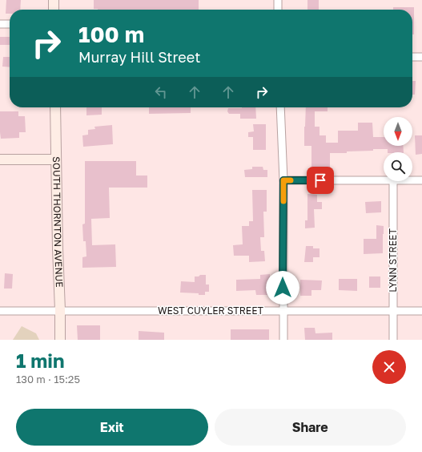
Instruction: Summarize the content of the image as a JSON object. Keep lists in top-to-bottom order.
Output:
{
  "streets": {
    "main road": ["SOUTH THORNTON AVENUE"],
    "street": ["LYNN STREET", "WEST CUYLER STREET"]
  },
  "crossings": [
    ["SOUTH THORNTON AVENUE", "WEST CUYLER STREET"],
    ["LYNN STREET", "WEST CUYLER STREET"]
  ],
  "north": "bottom",
  "page": {
    "turn": ["100 m", "Murray Hill Street"],
    "heading": ["1 min", "130 m · 15:25"],
    "buttons": ["Exit", "Share"]
  }
}
